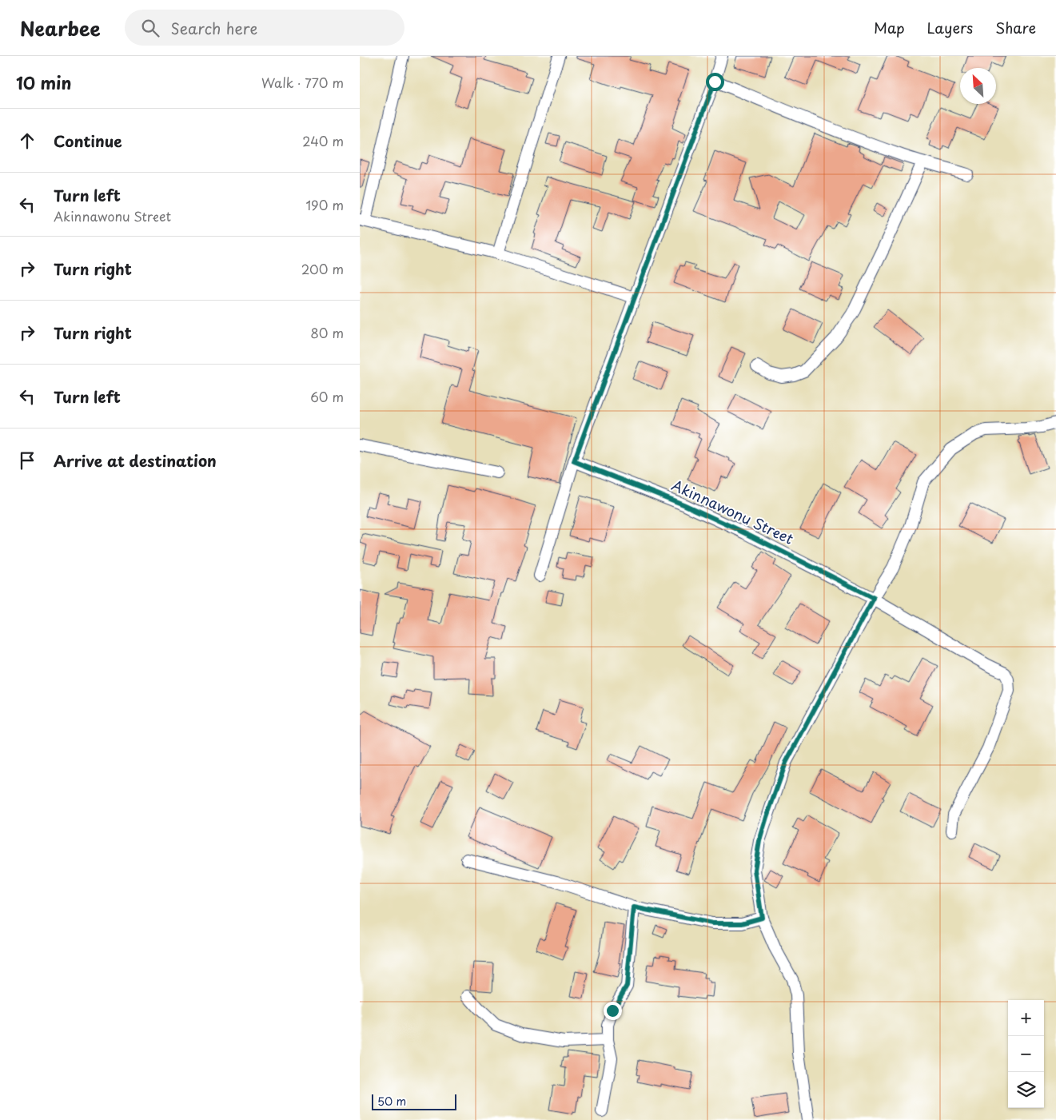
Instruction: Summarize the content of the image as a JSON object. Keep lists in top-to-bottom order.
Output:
{
  "streets": {
    "street": ["Akinnawonu Street"]
  },
  "scale_bar": "50 m",
  "north": "top left",
  "page": {
    "header": "Nearbee",
    "search": "Search here",
    "nav": ["Map", "Layers", "Share"],
    "heading": ["10 min", "Walk · 770 m"],
    "list": [
      ["Continue", "240 m"],
      ["Turn left", "Akinnawonu Street", "190 m"],
      ["Turn right", "200 m"],
      ["Turn right", "80 m"],
      ["Turn left", "60 m"],
      "Arrive at destination"
    ],
    "map_buttons": ["+", "−"],
    "scale": "50 m"
  }
}
